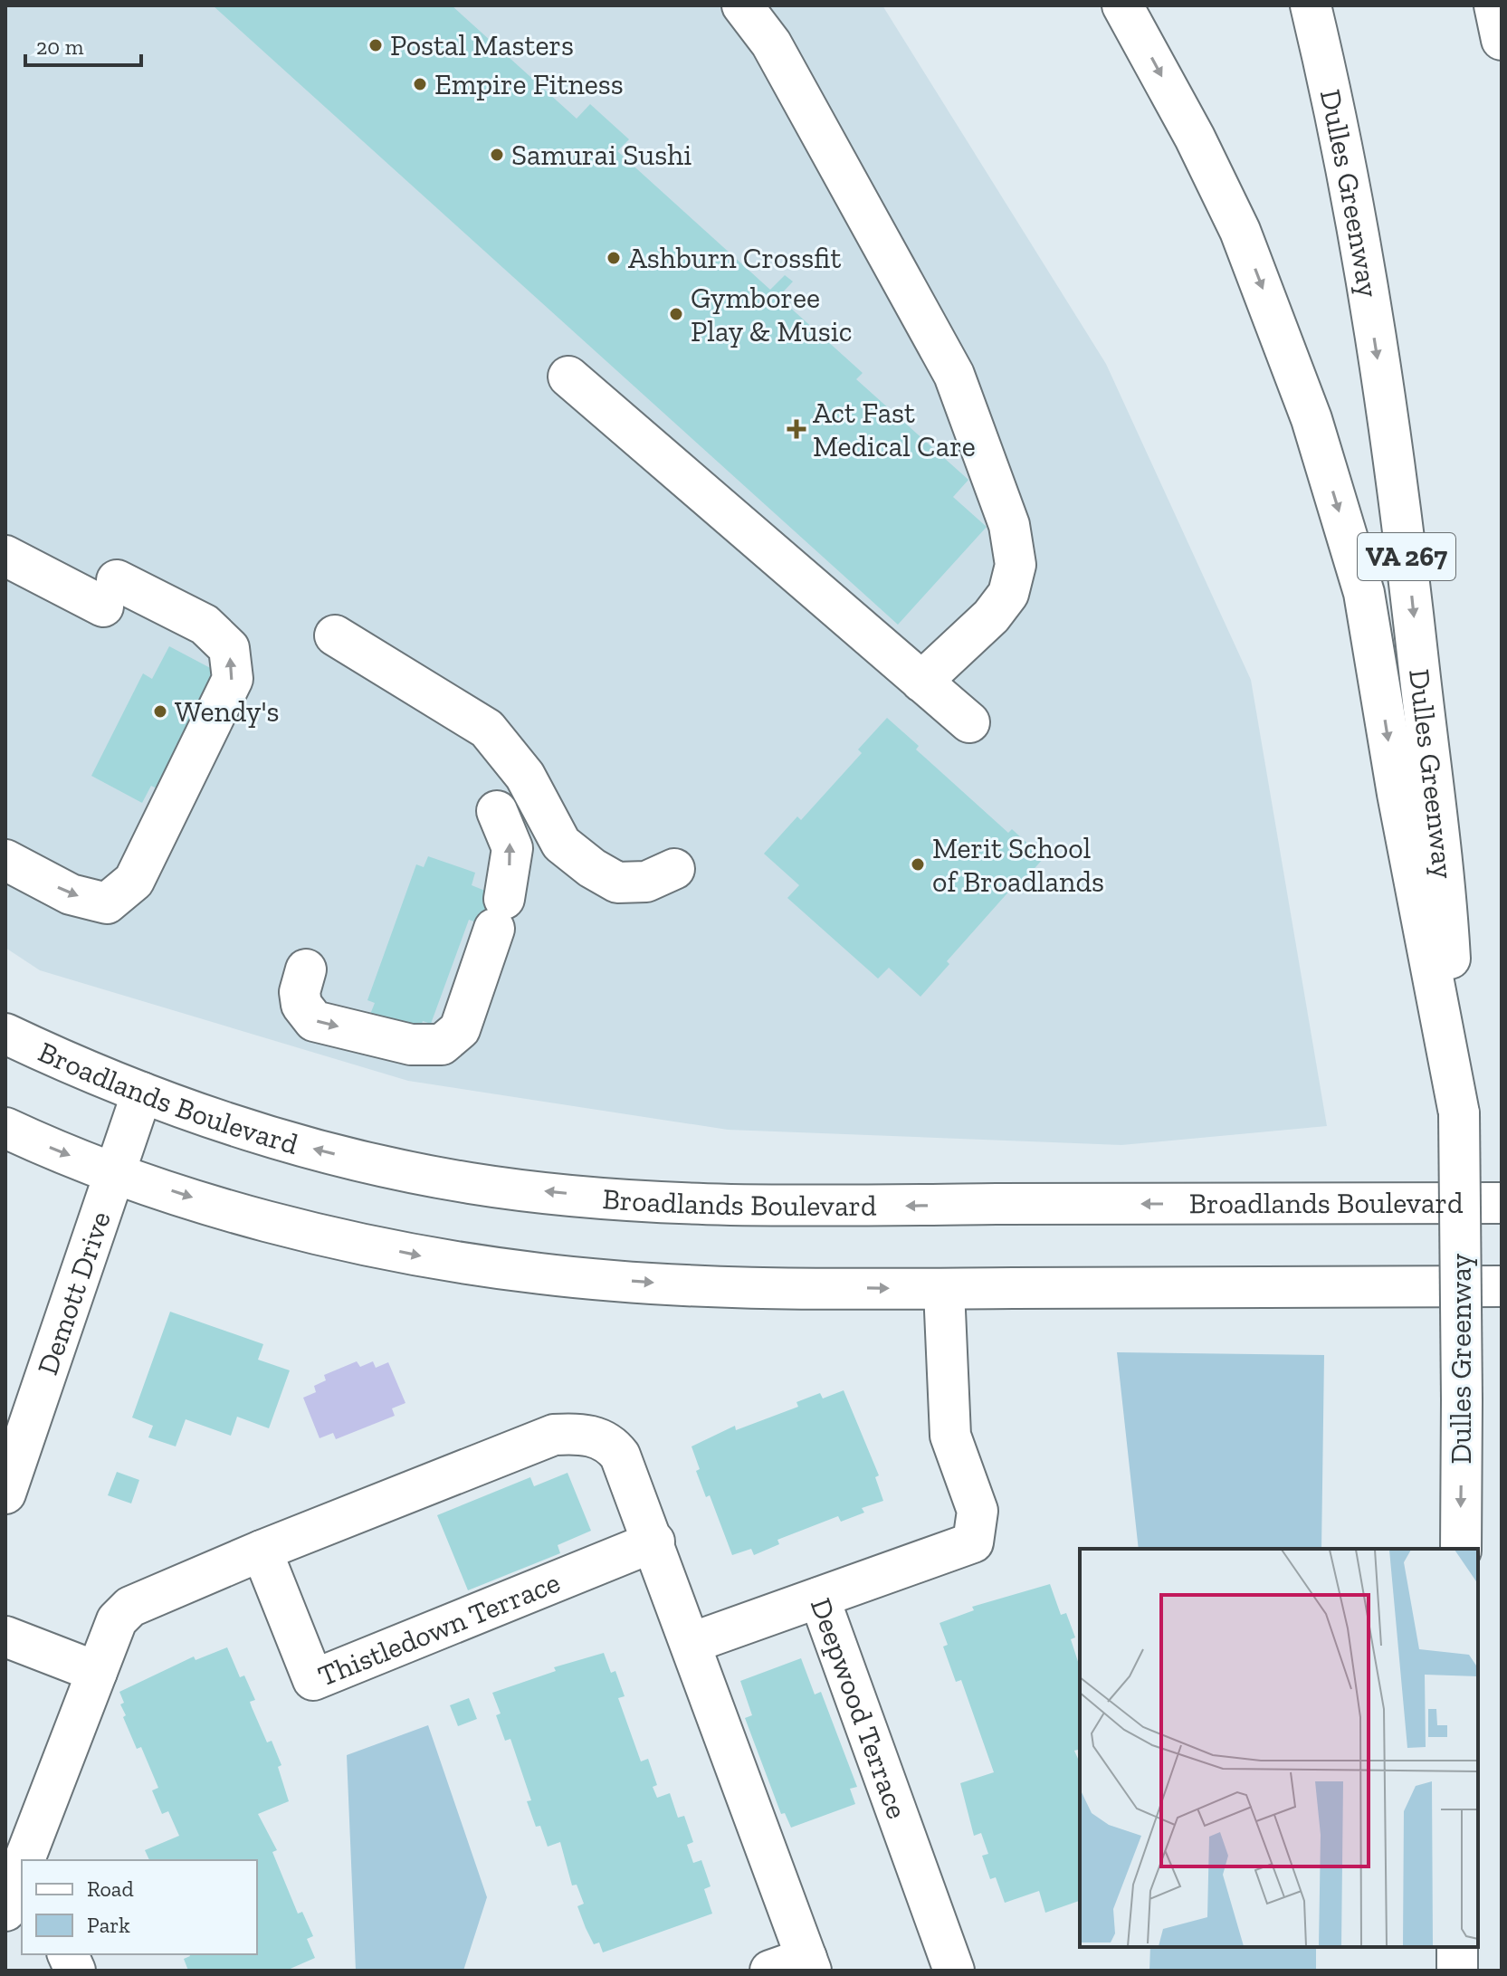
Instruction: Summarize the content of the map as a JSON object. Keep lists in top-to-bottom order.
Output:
{
  "streets": {
    "main road": [
      "Dulles Greenway",
      "VA 267",
      "Broadlands Boulevard",
      "Demott Drive",
      "Thistledown Terrace",
      "Deepwood Terrace"
    ]
  },
  "crossings": [
    ["Broadlands Boulevard", "Demott Drive"]
  ],
  "places": {
    "other": [
      "Postal Masters",
      "Empire Fitness",
      "Samurai Sushi",
      "Ashburn Crossfit",
      "Gymboree Play & Music",
      "Wendy's",
      "Merit School of Broadlands"
    ],
    "health": ["Act Fast Medical Care"]
  },
  "legend": ["Road", "Park"],
  "scale_bar": "20 m"
}
